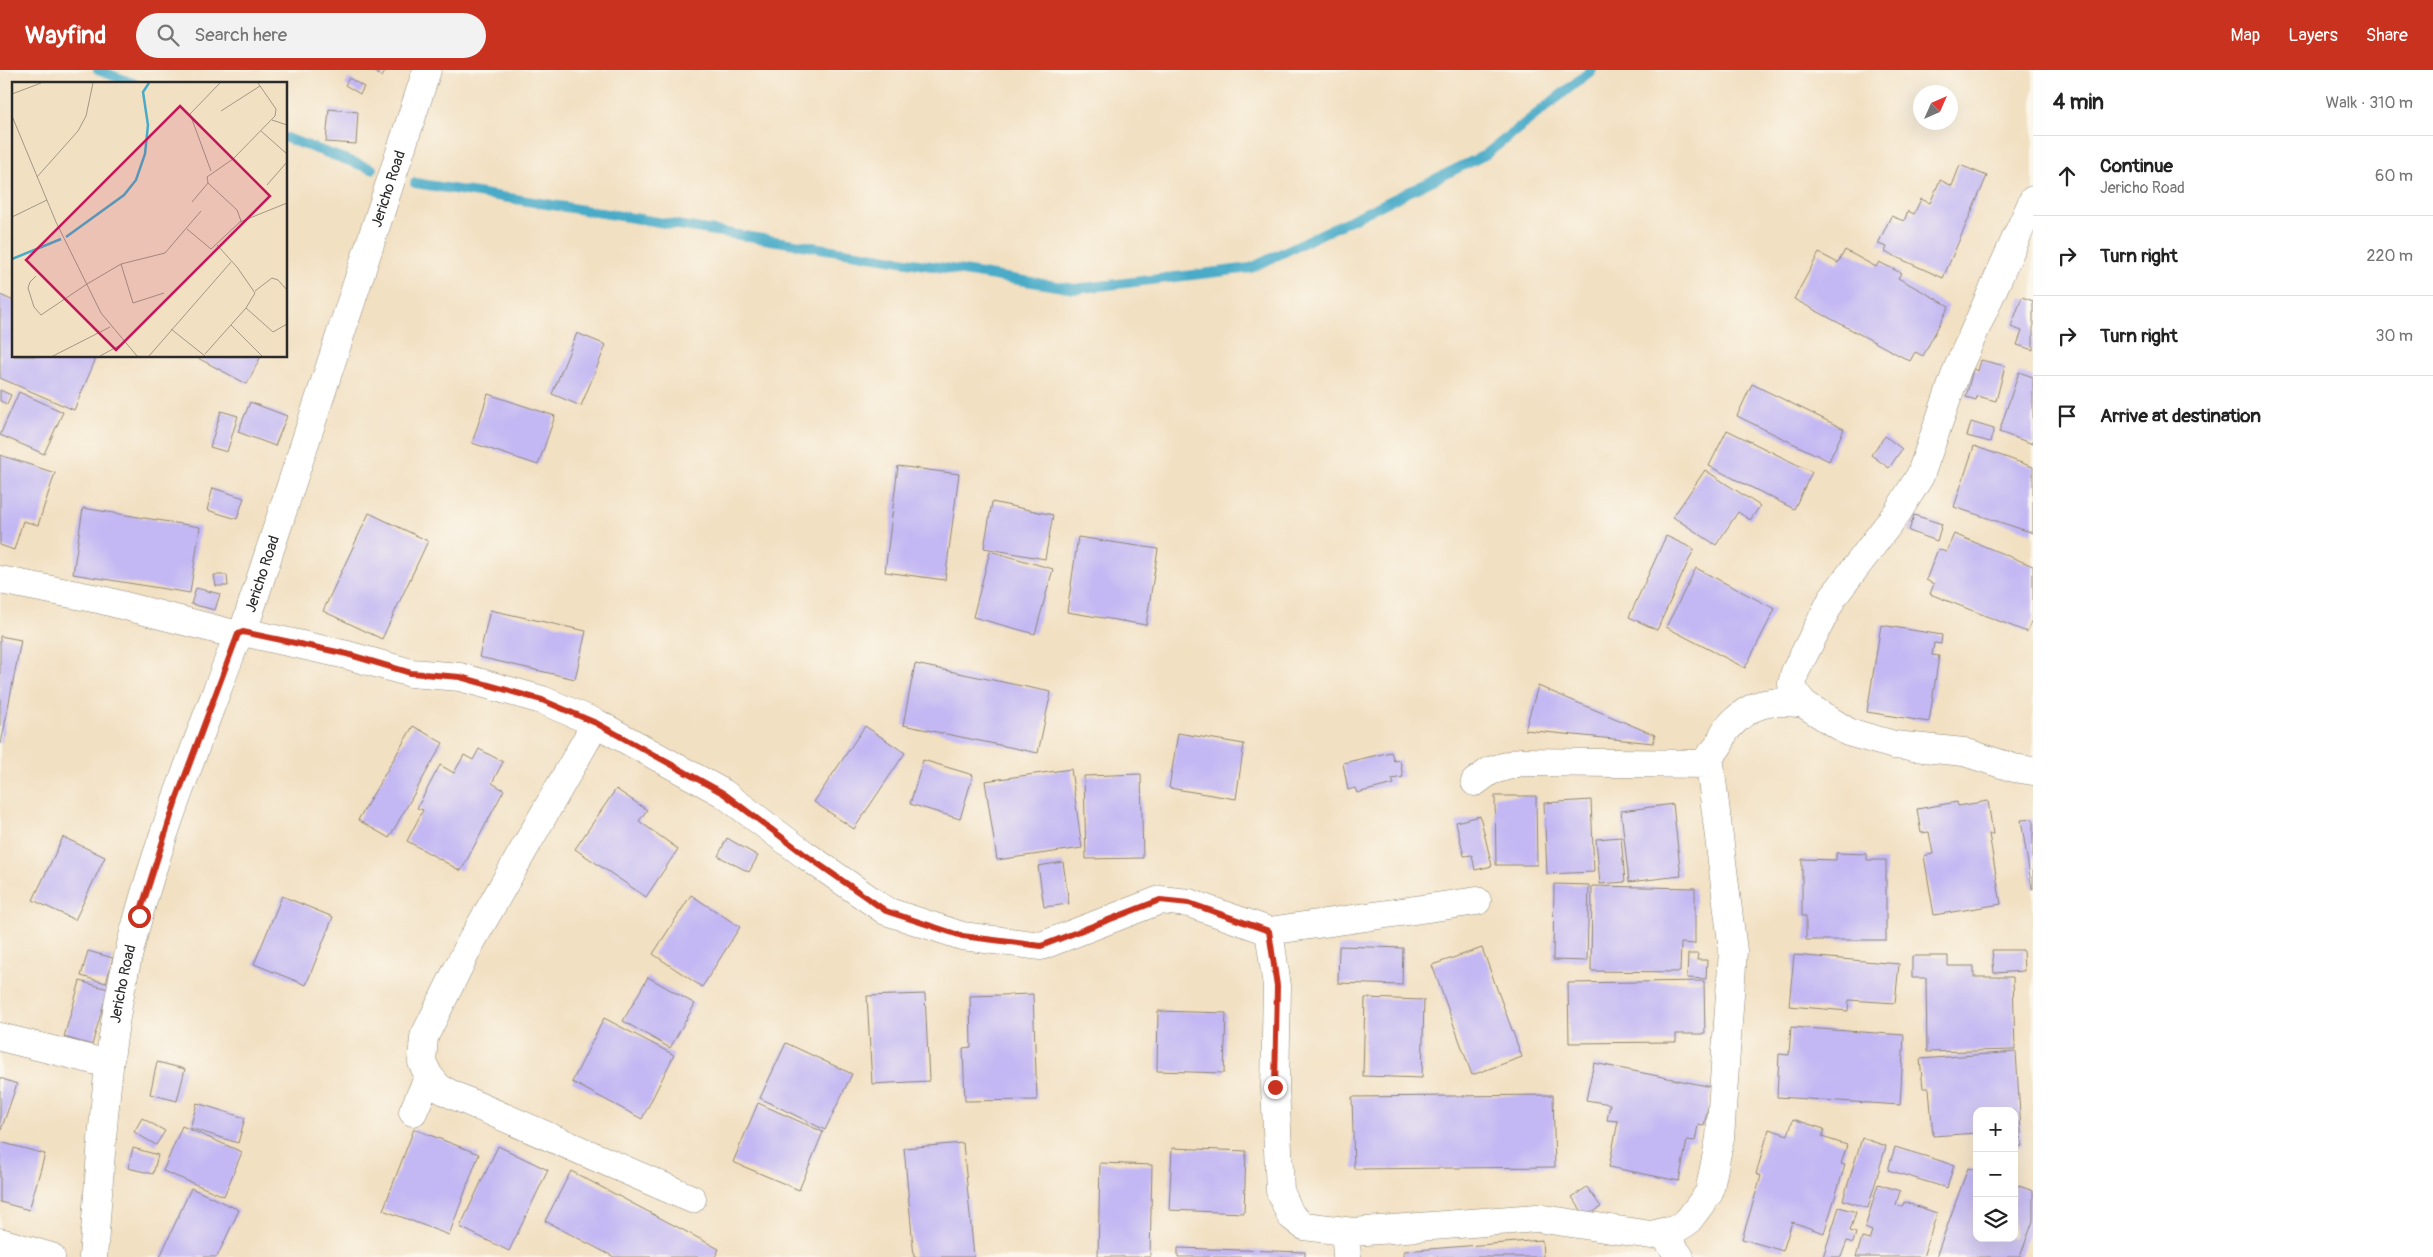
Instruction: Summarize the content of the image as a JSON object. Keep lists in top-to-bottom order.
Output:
{
  "streets": {
    "street": ["Jericho Road"]
  },
  "north": "top right",
  "page": {
    "header": "Wayfind",
    "search": "Search here",
    "nav": ["Map", "Layers", "Share"],
    "heading": ["4 min", "Walk · 310 m"],
    "list": [
      ["Continue", "Jericho Road", "60 m"],
      ["Turn right", "220 m"],
      ["Turn right", "30 m"],
      "Arrive at destination"
    ],
    "map_buttons": ["+", "−"]
  }
}
